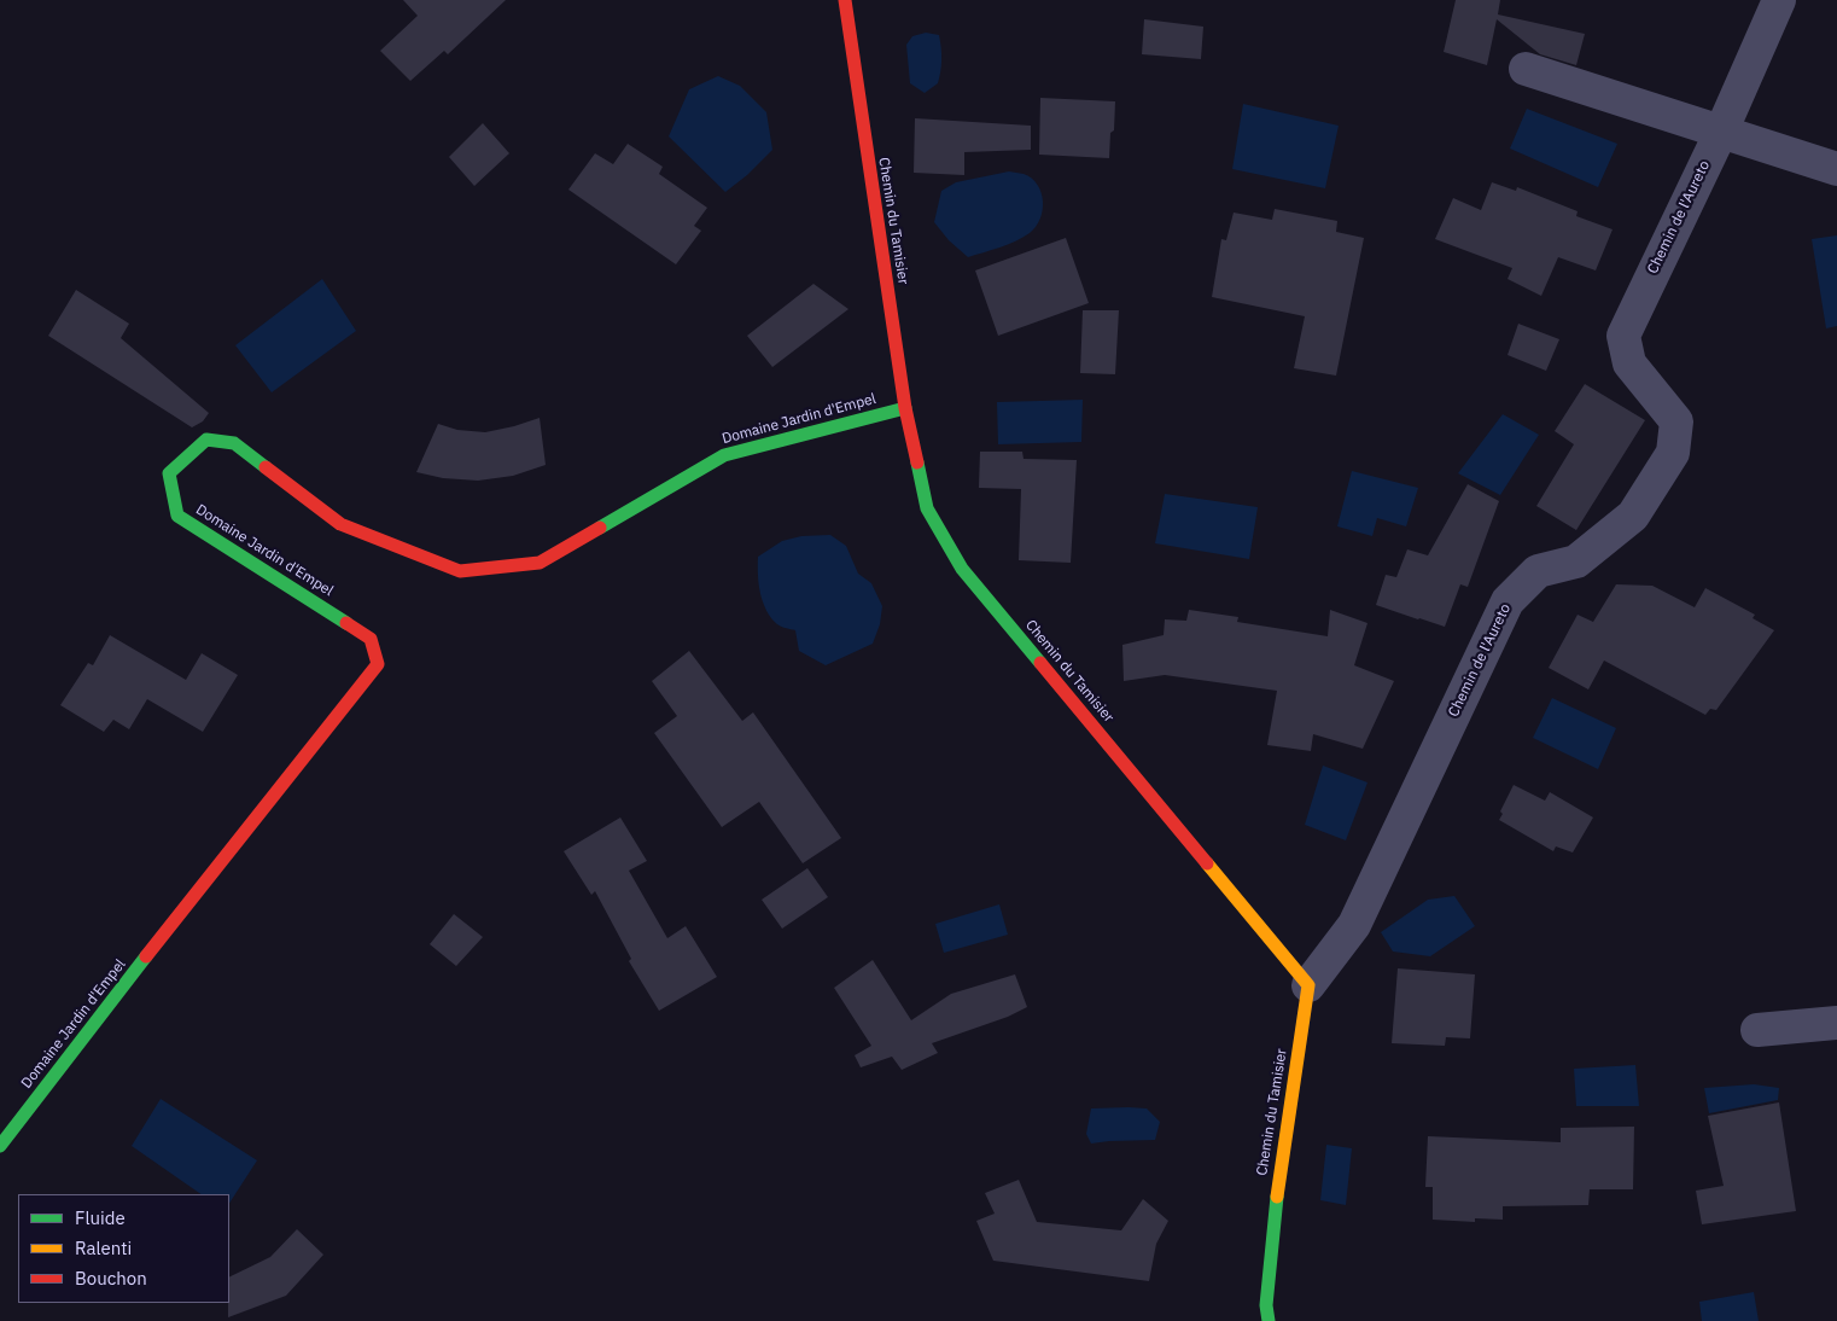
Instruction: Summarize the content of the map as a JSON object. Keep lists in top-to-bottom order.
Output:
{
  "streets": {
    "street": ["Chemin de l'Aureto", "Chemin du Tamisier", "Domaine Jardin d'Empel"]
  },
  "crossings": [
    ["Chemin de l'Aureto", "Chemin du Tamisier"],
    ["Chemin du Tamisier", "Domaine Jardin d'Empel"]
  ],
  "legend": ["Fluide", "Ralenti", "Bouchon"]
}
